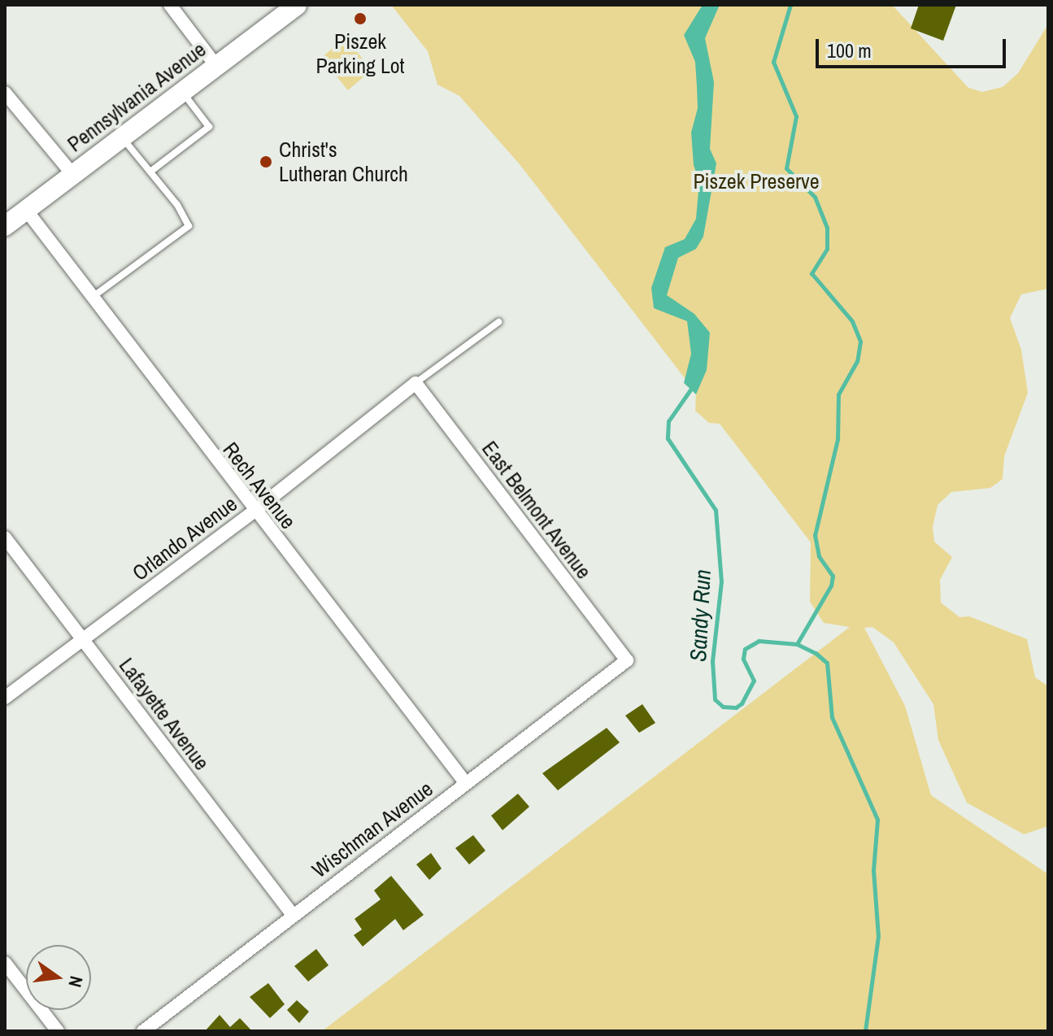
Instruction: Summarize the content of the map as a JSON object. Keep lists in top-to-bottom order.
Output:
{
  "streets": {
    "main road": ["Pennsylvania Avenue"],
    "street": [
      "Rech Avenue",
      "East Belmont Avenue",
      "Orlando Avenue",
      "Lafayette Avenue",
      "Wischman Avenue"
    ]
  },
  "crossings": [
    ["Pennsylvania Avenue", "Rech Avenue"],
    ["Rech Avenue", "Orlando Avenue"],
    ["Rech Avenue", "Wischman Avenue"],
    ["East Belmont Avenue", "Orlando Avenue"],
    ["East Belmont Avenue", "Wischman Avenue"],
    ["Orlando Avenue", "Lafayette Avenue"],
    ["Lafayette Avenue", "Wischman Avenue"]
  ],
  "water": ["Sandy Run"],
  "parks": ["Piszek Preserve"],
  "places": ["Piszek Parking Lot", "Christ's Lutheran Church"],
  "scale_bar": "100 m",
  "north": "right"
}
